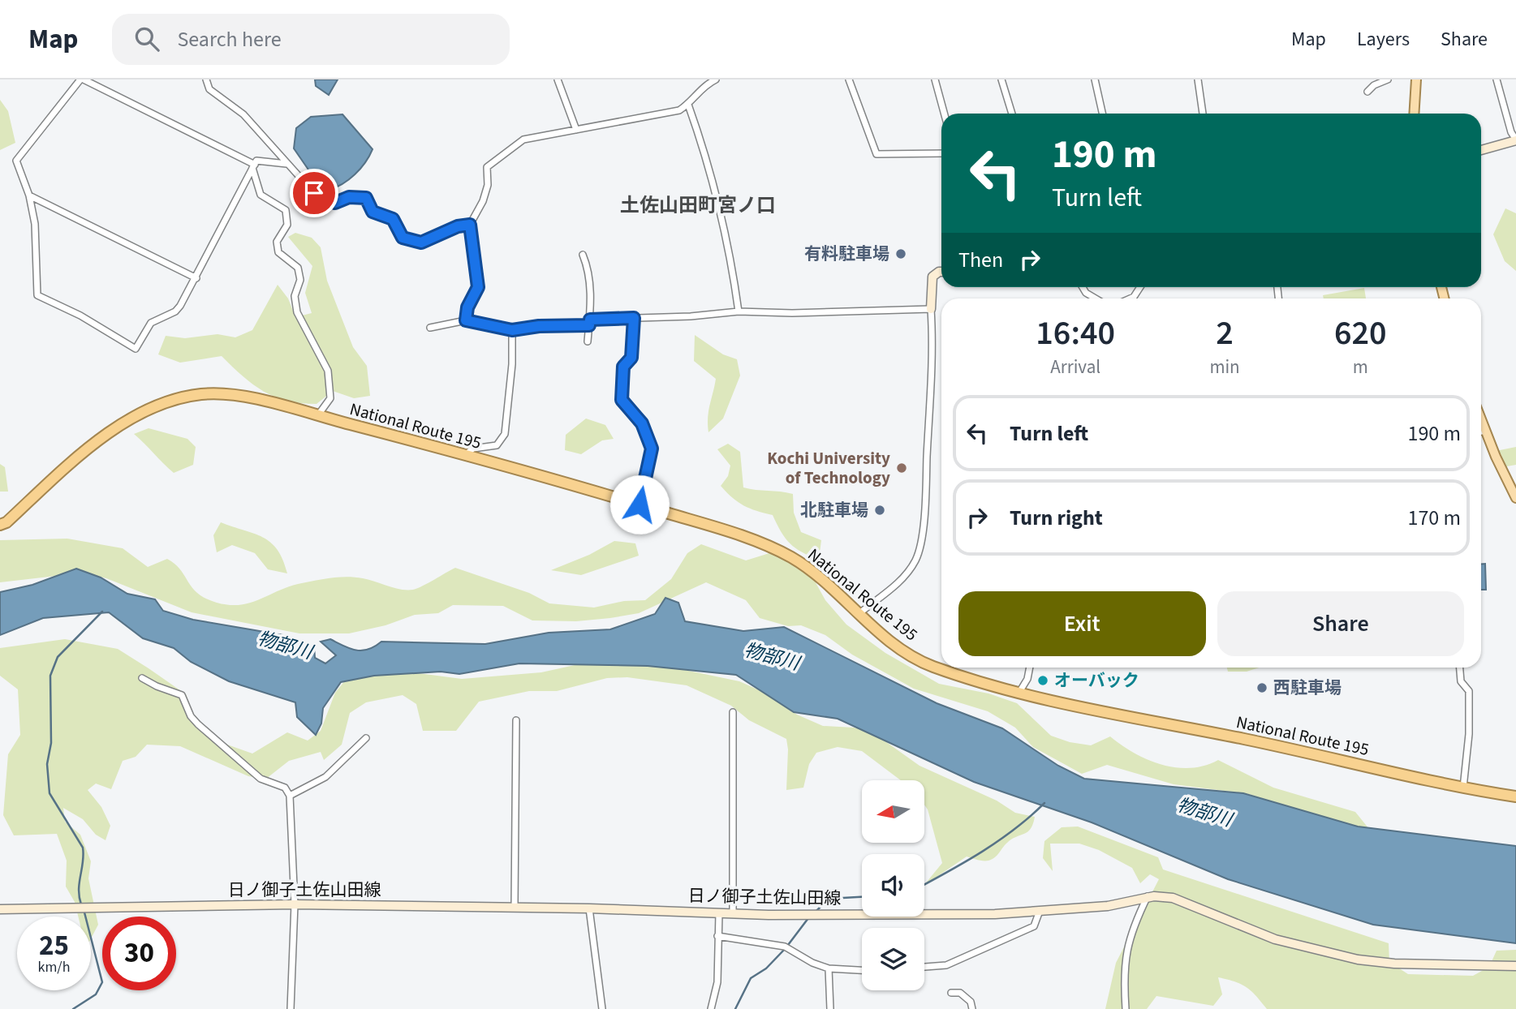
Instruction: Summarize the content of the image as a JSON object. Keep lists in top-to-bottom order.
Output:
{
  "streets": {
    "highway": ["National Route 195"],
    "main road": ["日ノ御子土佐山田線"]
  },
  "districts": ["土佐山田町宮ノ口"],
  "water": ["物部川"],
  "places": [
    "有料駐車場",
    "Kochi University of Technology",
    "北駐車場",
    "オーバック",
    "西駐車場"
  ],
  "north": "left",
  "page": {
    "header": "Map",
    "search": "Search here",
    "nav": ["Map", "Layers", "Share"],
    "turn": ["190 m", "Turn left"],
    "then": "Then",
    "eta": [
      "16:40",
      "Arrival",
      "2",
      "min",
      "620",
      "m"
    ],
    "list": [
      {
        "name": "Turn left",
        "value": "190 m"
      },
      {
        "name": "Turn right",
        "value": "170 m"
      }
    ],
    "buttons": ["Exit", "Share"],
    "speed": "25 km/h",
    "limit": "30"
  }
}
